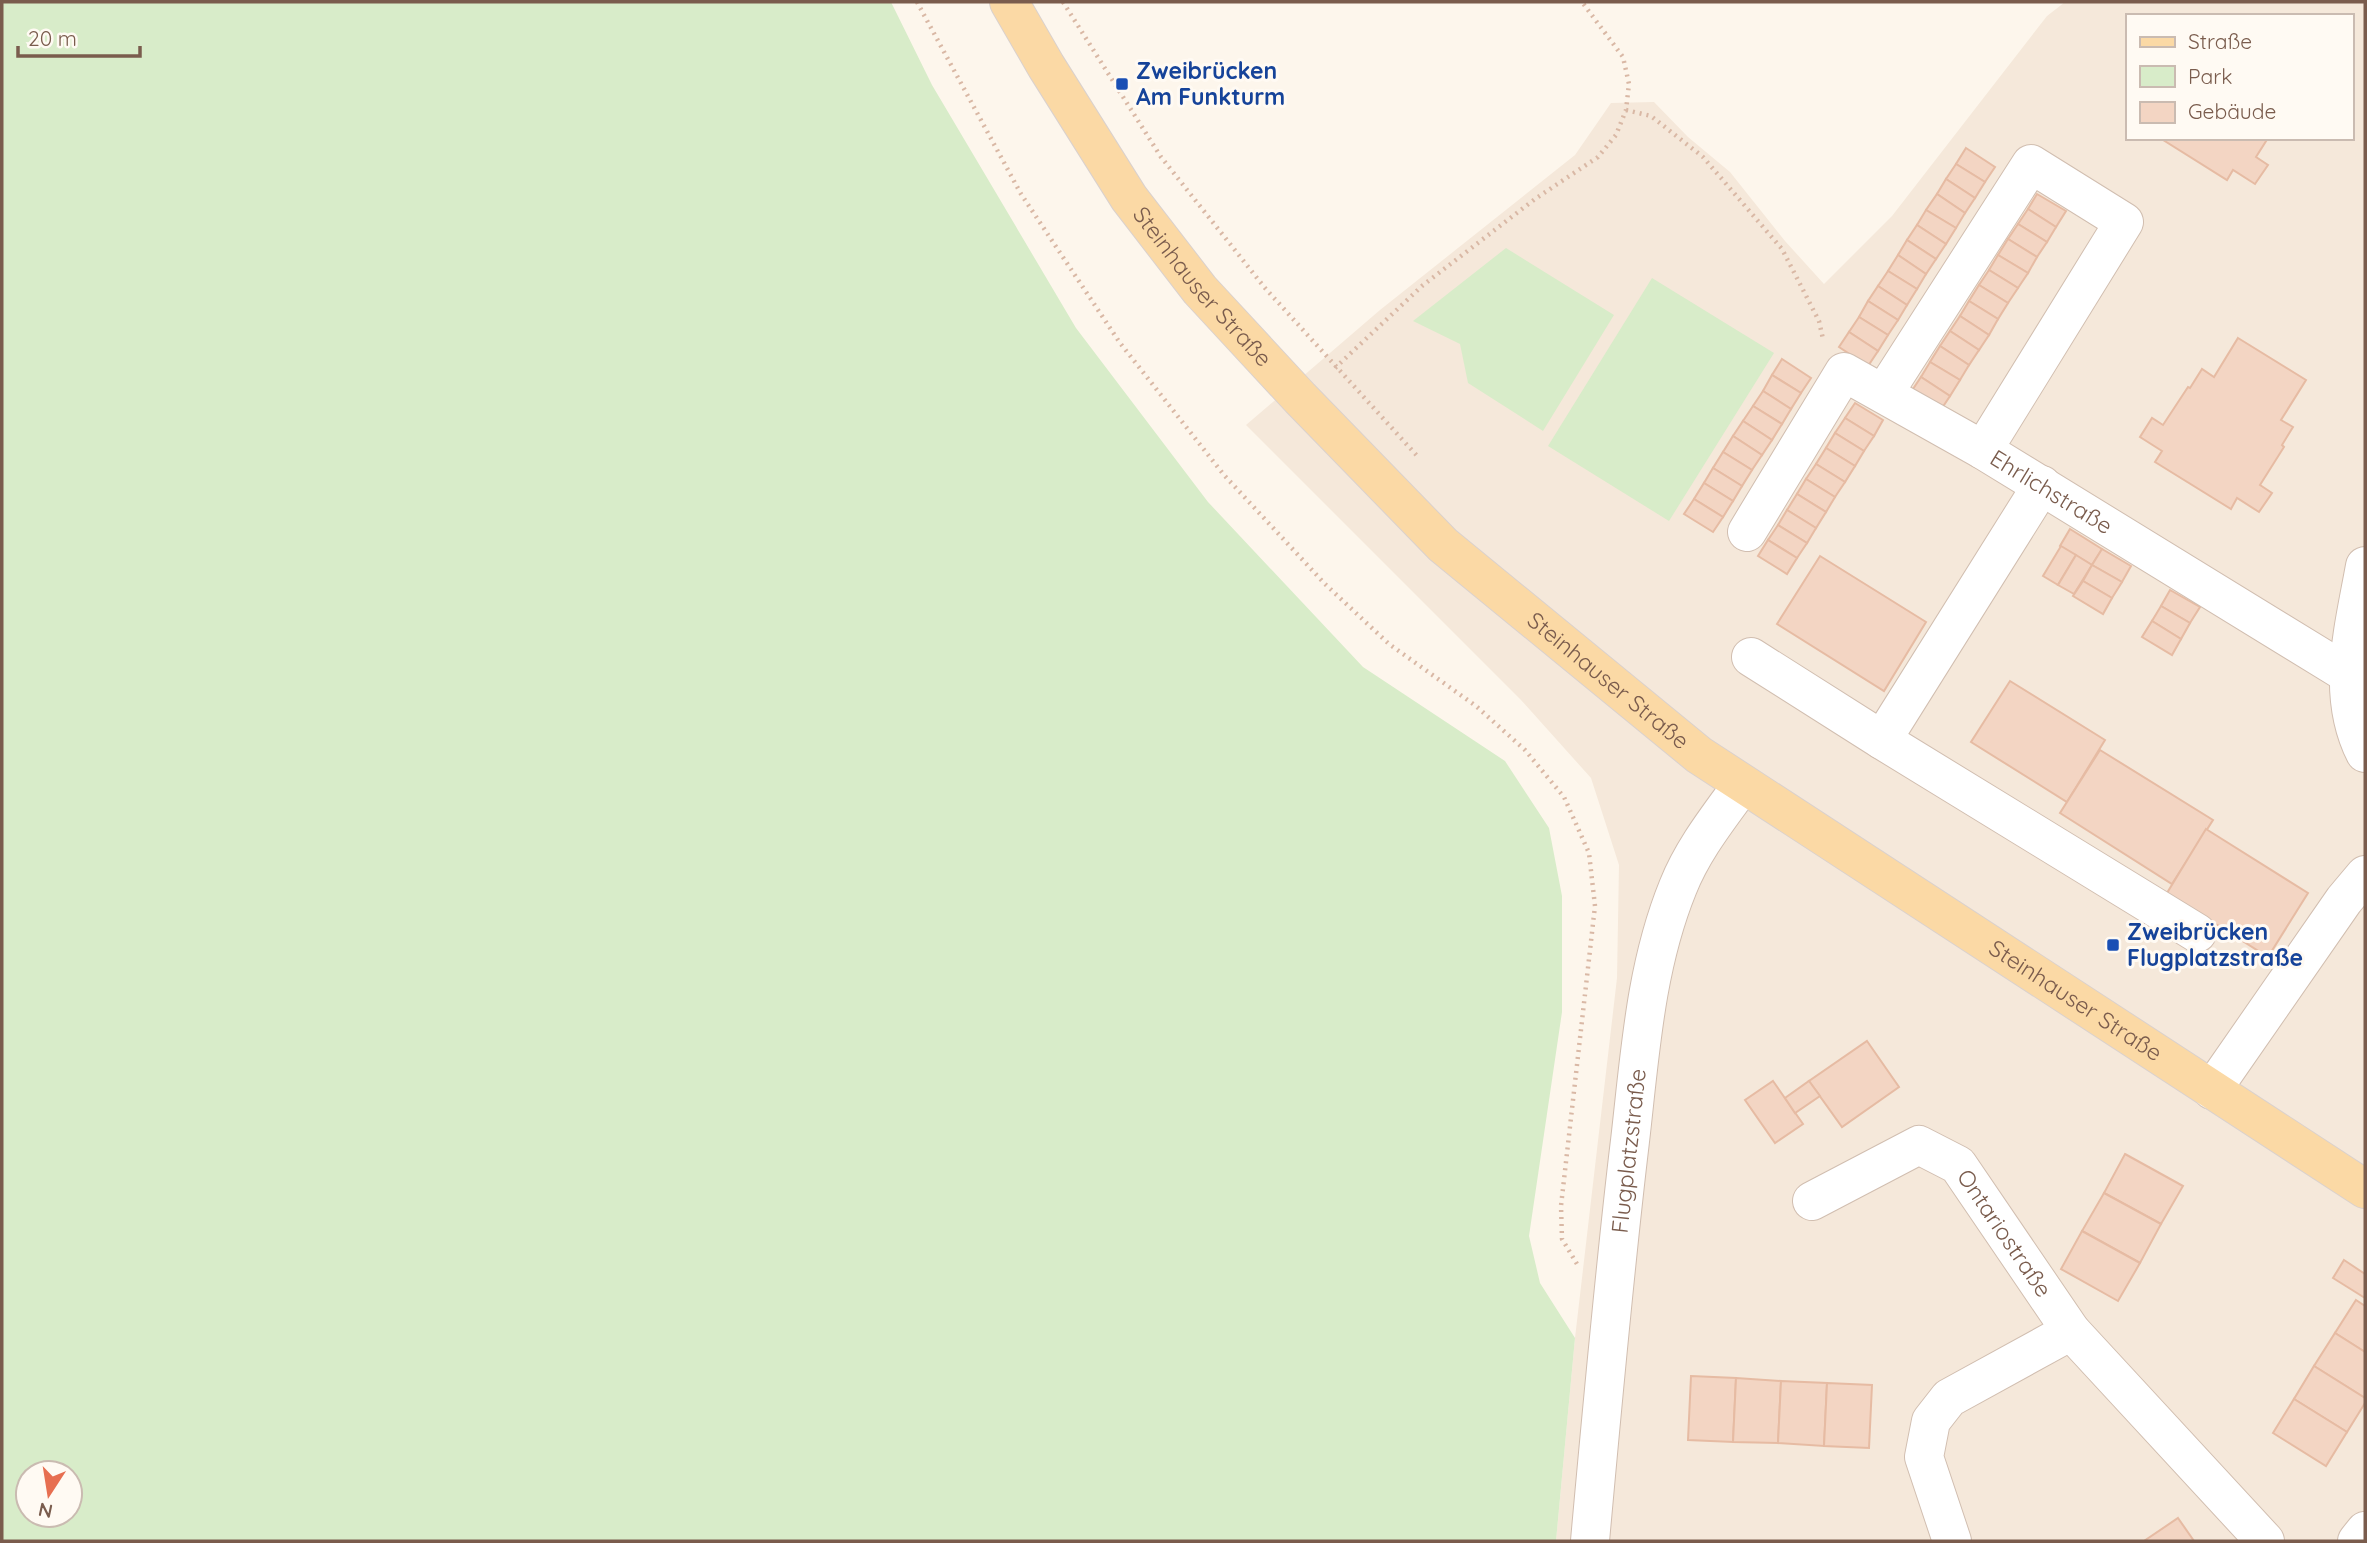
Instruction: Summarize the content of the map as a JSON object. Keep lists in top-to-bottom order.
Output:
{
  "streets": {
    "main road": ["Steinhauser Straße"],
    "street": ["Ehrlichstraße", "Flugplatzstraße", "Ontariostraße"]
  },
  "crossings": [
    ["Steinhauser Straße", "Flugplatzstraße"]
  ],
  "places": {
    "transit": ["Zweibrücken Am Funkturm", "Zweibrücken Flugplatzstraße"]
  },
  "legend": ["Straße", "Park", "Gebäude"],
  "scale_bar": "20 m",
  "north": "bottom"
}
